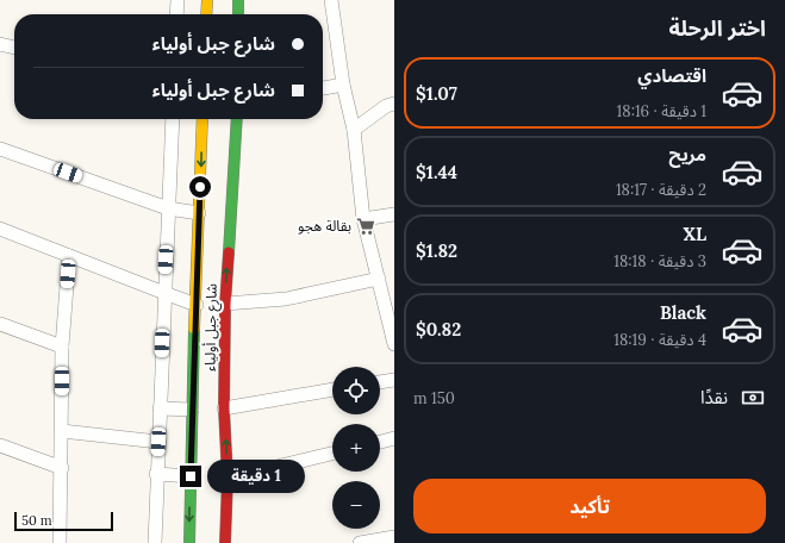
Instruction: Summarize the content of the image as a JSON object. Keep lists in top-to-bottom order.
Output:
{
  "streets": {
    "main road": ["شارع جبل أولياء"]
  },
  "places": {
    "supermarket": ["بقالة هجو"]
  },
  "scale_bar": "50 m",
  "page": {
    "heading": "اختر الرحلة",
    "banner": ["شارع جبل أولياء", "شارع جبل أولياء"],
    "list": [
      {
        "name": "اقتصادي",
        "note": "1 دقيقة · 18:16",
        "value": "$1.07"
      },
      {
        "name": "مريح",
        "note": "2 دقيقة · 18:17",
        "value": "$1.44"
      },
      {
        "name": "XL",
        "note": "3 دقيقة · 18:18",
        "value": "$1.82"
      },
      {
        "name": "Black",
        "note": "4 دقيقة · 18:19",
        "value": "$0.82"
      }
    ],
    "map_buttons": ["+", "−"],
    "pay": ["نقدًا", "150 m"],
    "bubble": "1 دقيقة",
    "buttons": "تأكيد",
    "scale": "50 m"
  }
}
